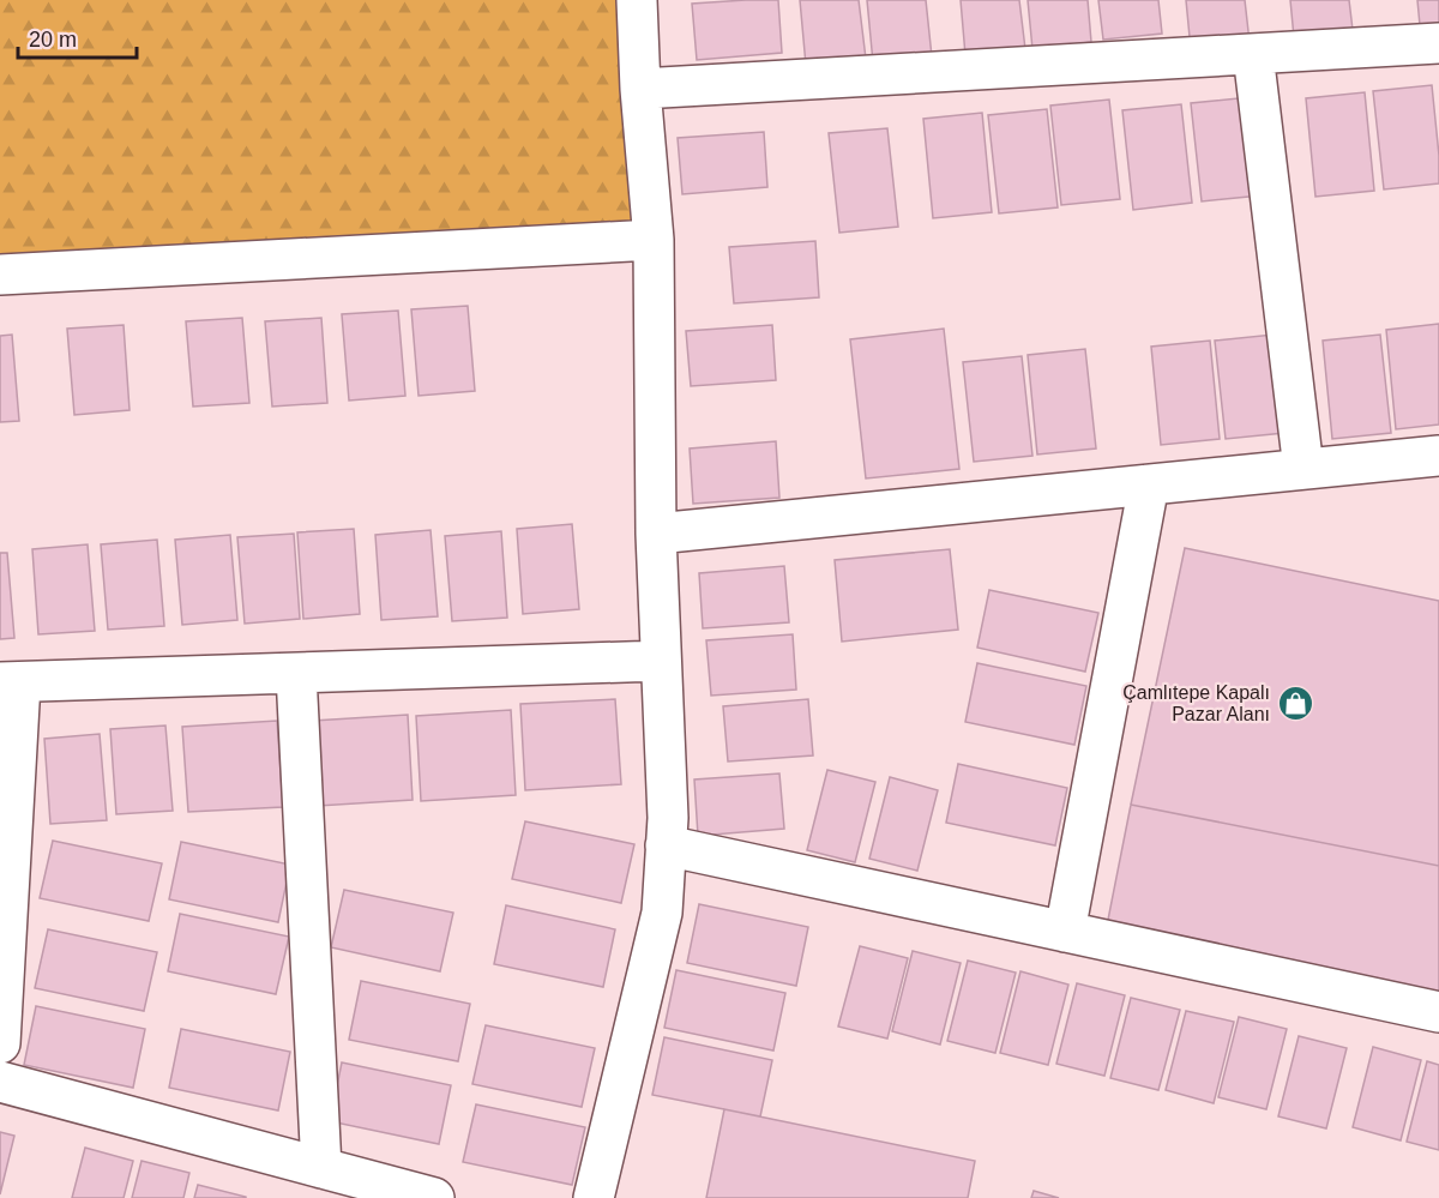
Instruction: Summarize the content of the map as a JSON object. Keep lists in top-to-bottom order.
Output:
{
  "places": {
    "shop": ["Çamlıtepe Kapalı Pazar Alanı"]
  },
  "scale_bar": "20 m"
}
